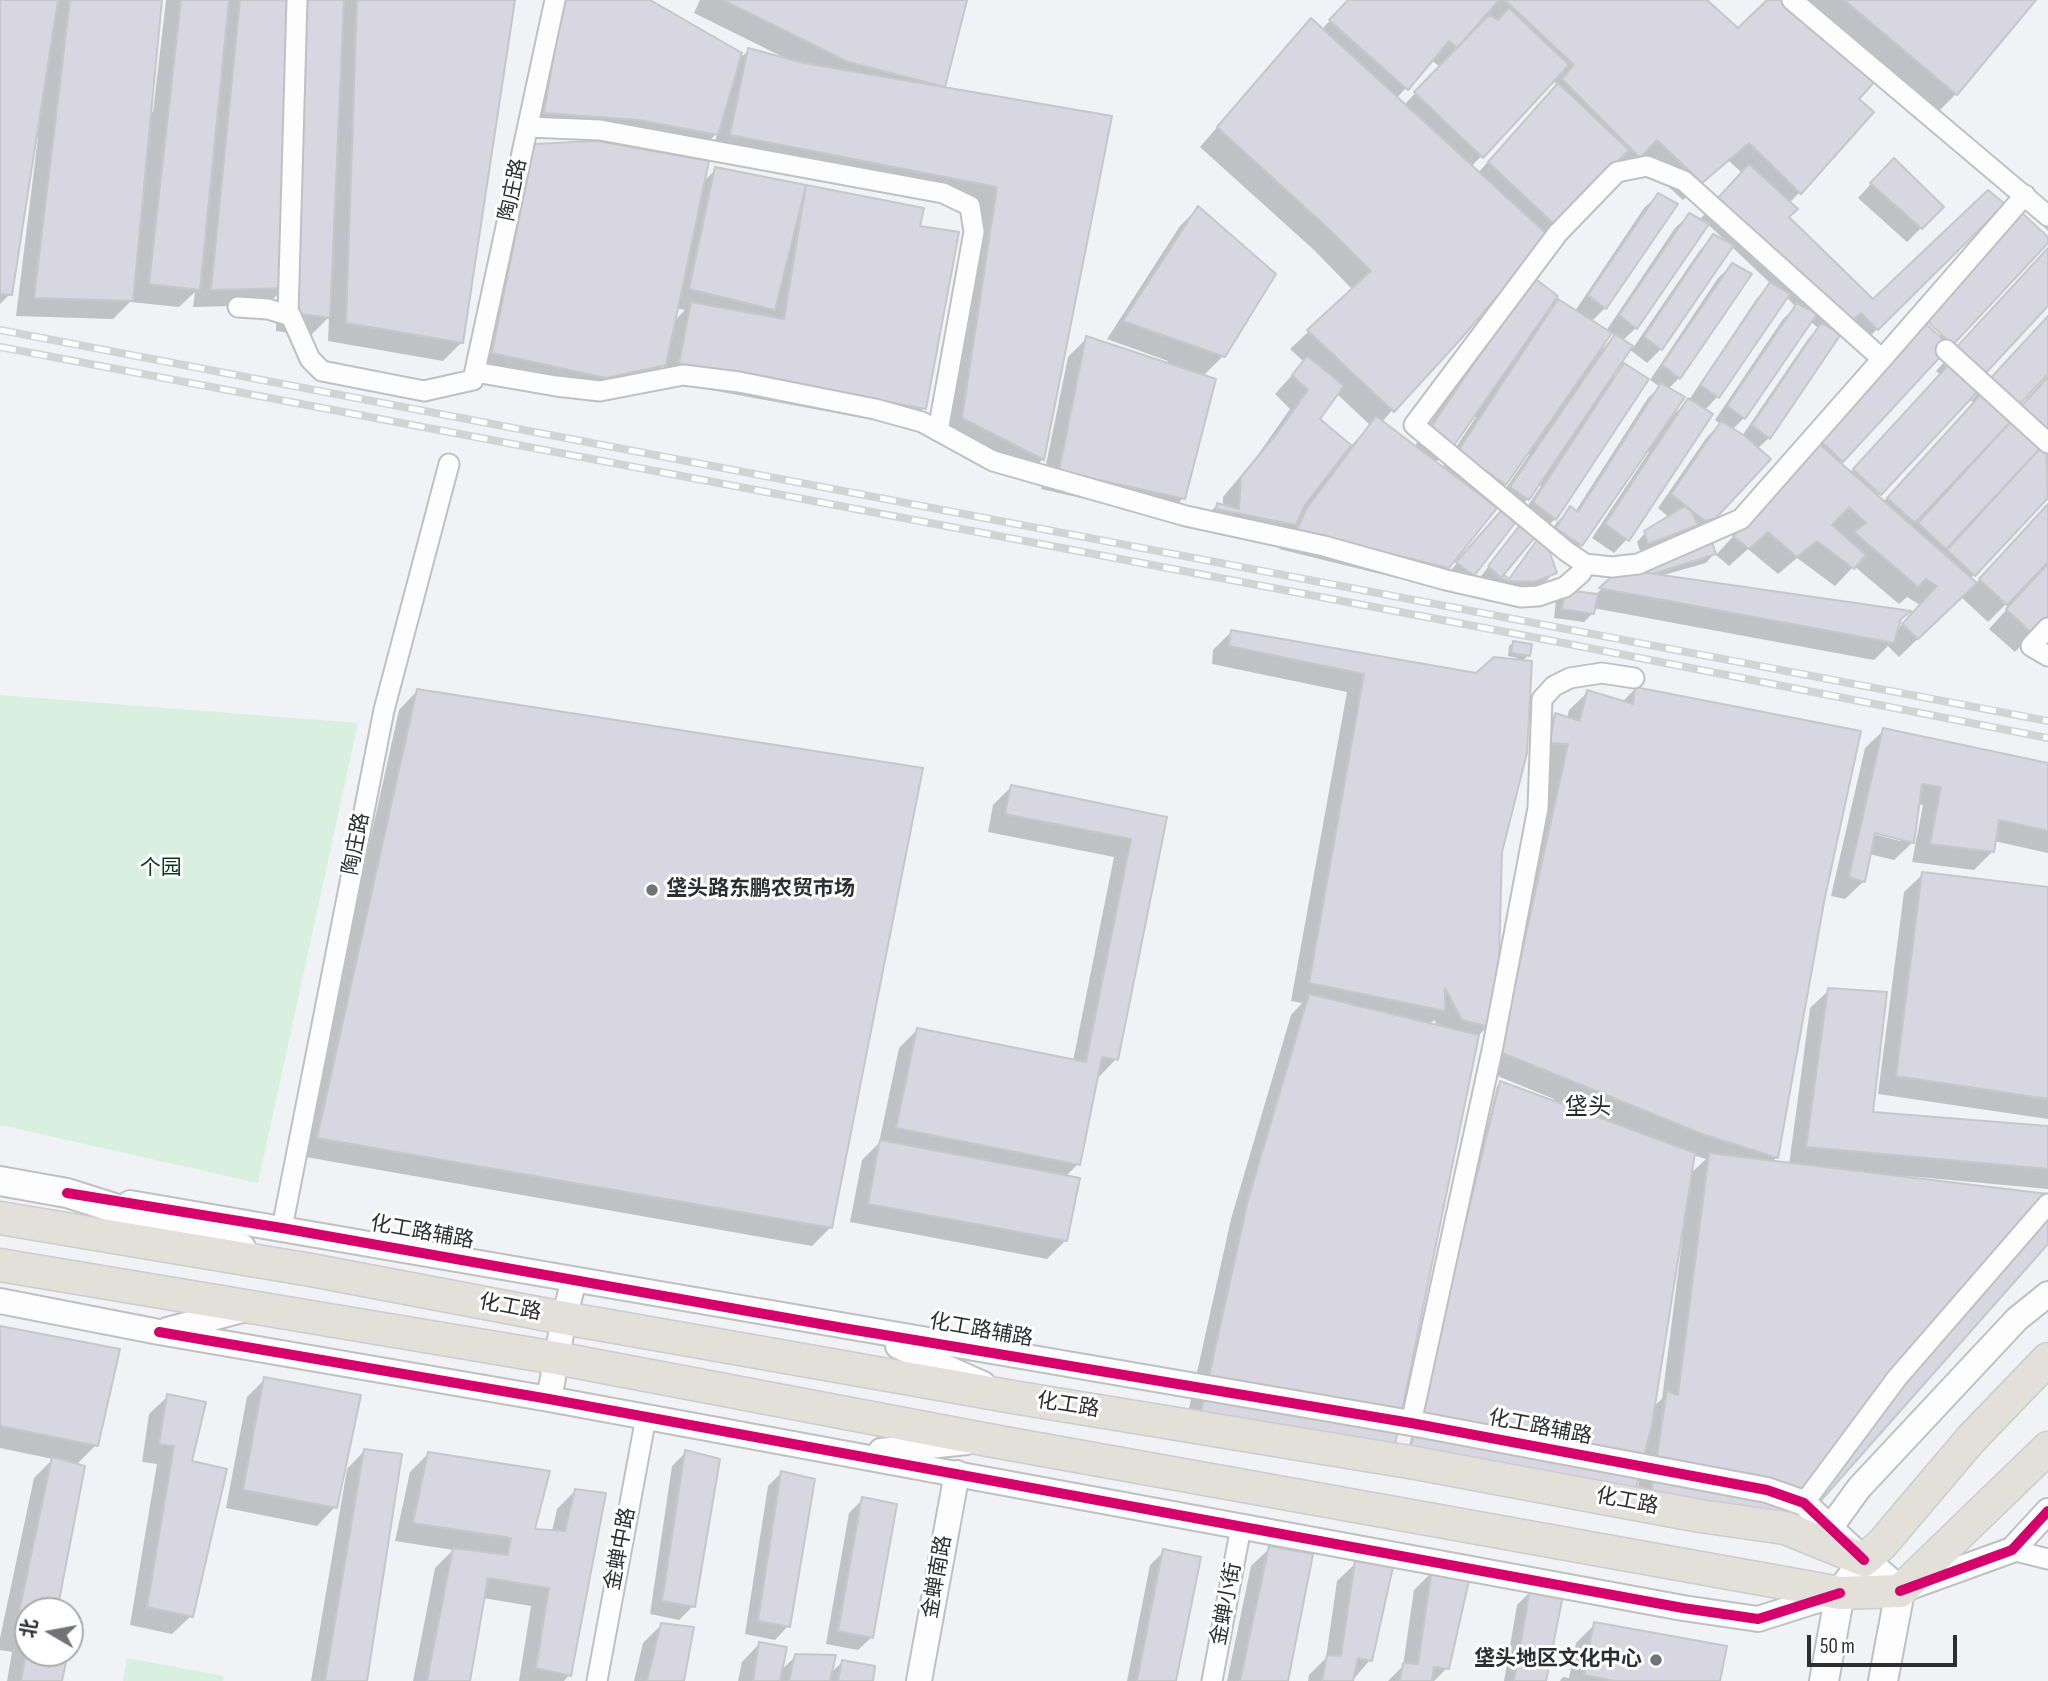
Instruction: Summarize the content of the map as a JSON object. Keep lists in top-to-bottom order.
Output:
{
  "streets": {
    "main road": ["化工路辅路", "化工路"],
    "street": [
      "陶庄路",
      "金蝉中路",
      "金蝉南路",
      "金蝉小街"
    ]
  },
  "crossings": [
    ["陶庄路", "化工路辅路"],
    ["化工路辅路", "化工路"]
  ],
  "districts": ["垡头"],
  "parks": ["个园"],
  "places": ["垡头路东鹏农贸市场", "垡头地区文化中心"],
  "scale_bar": "50 m",
  "north": "left"
}
